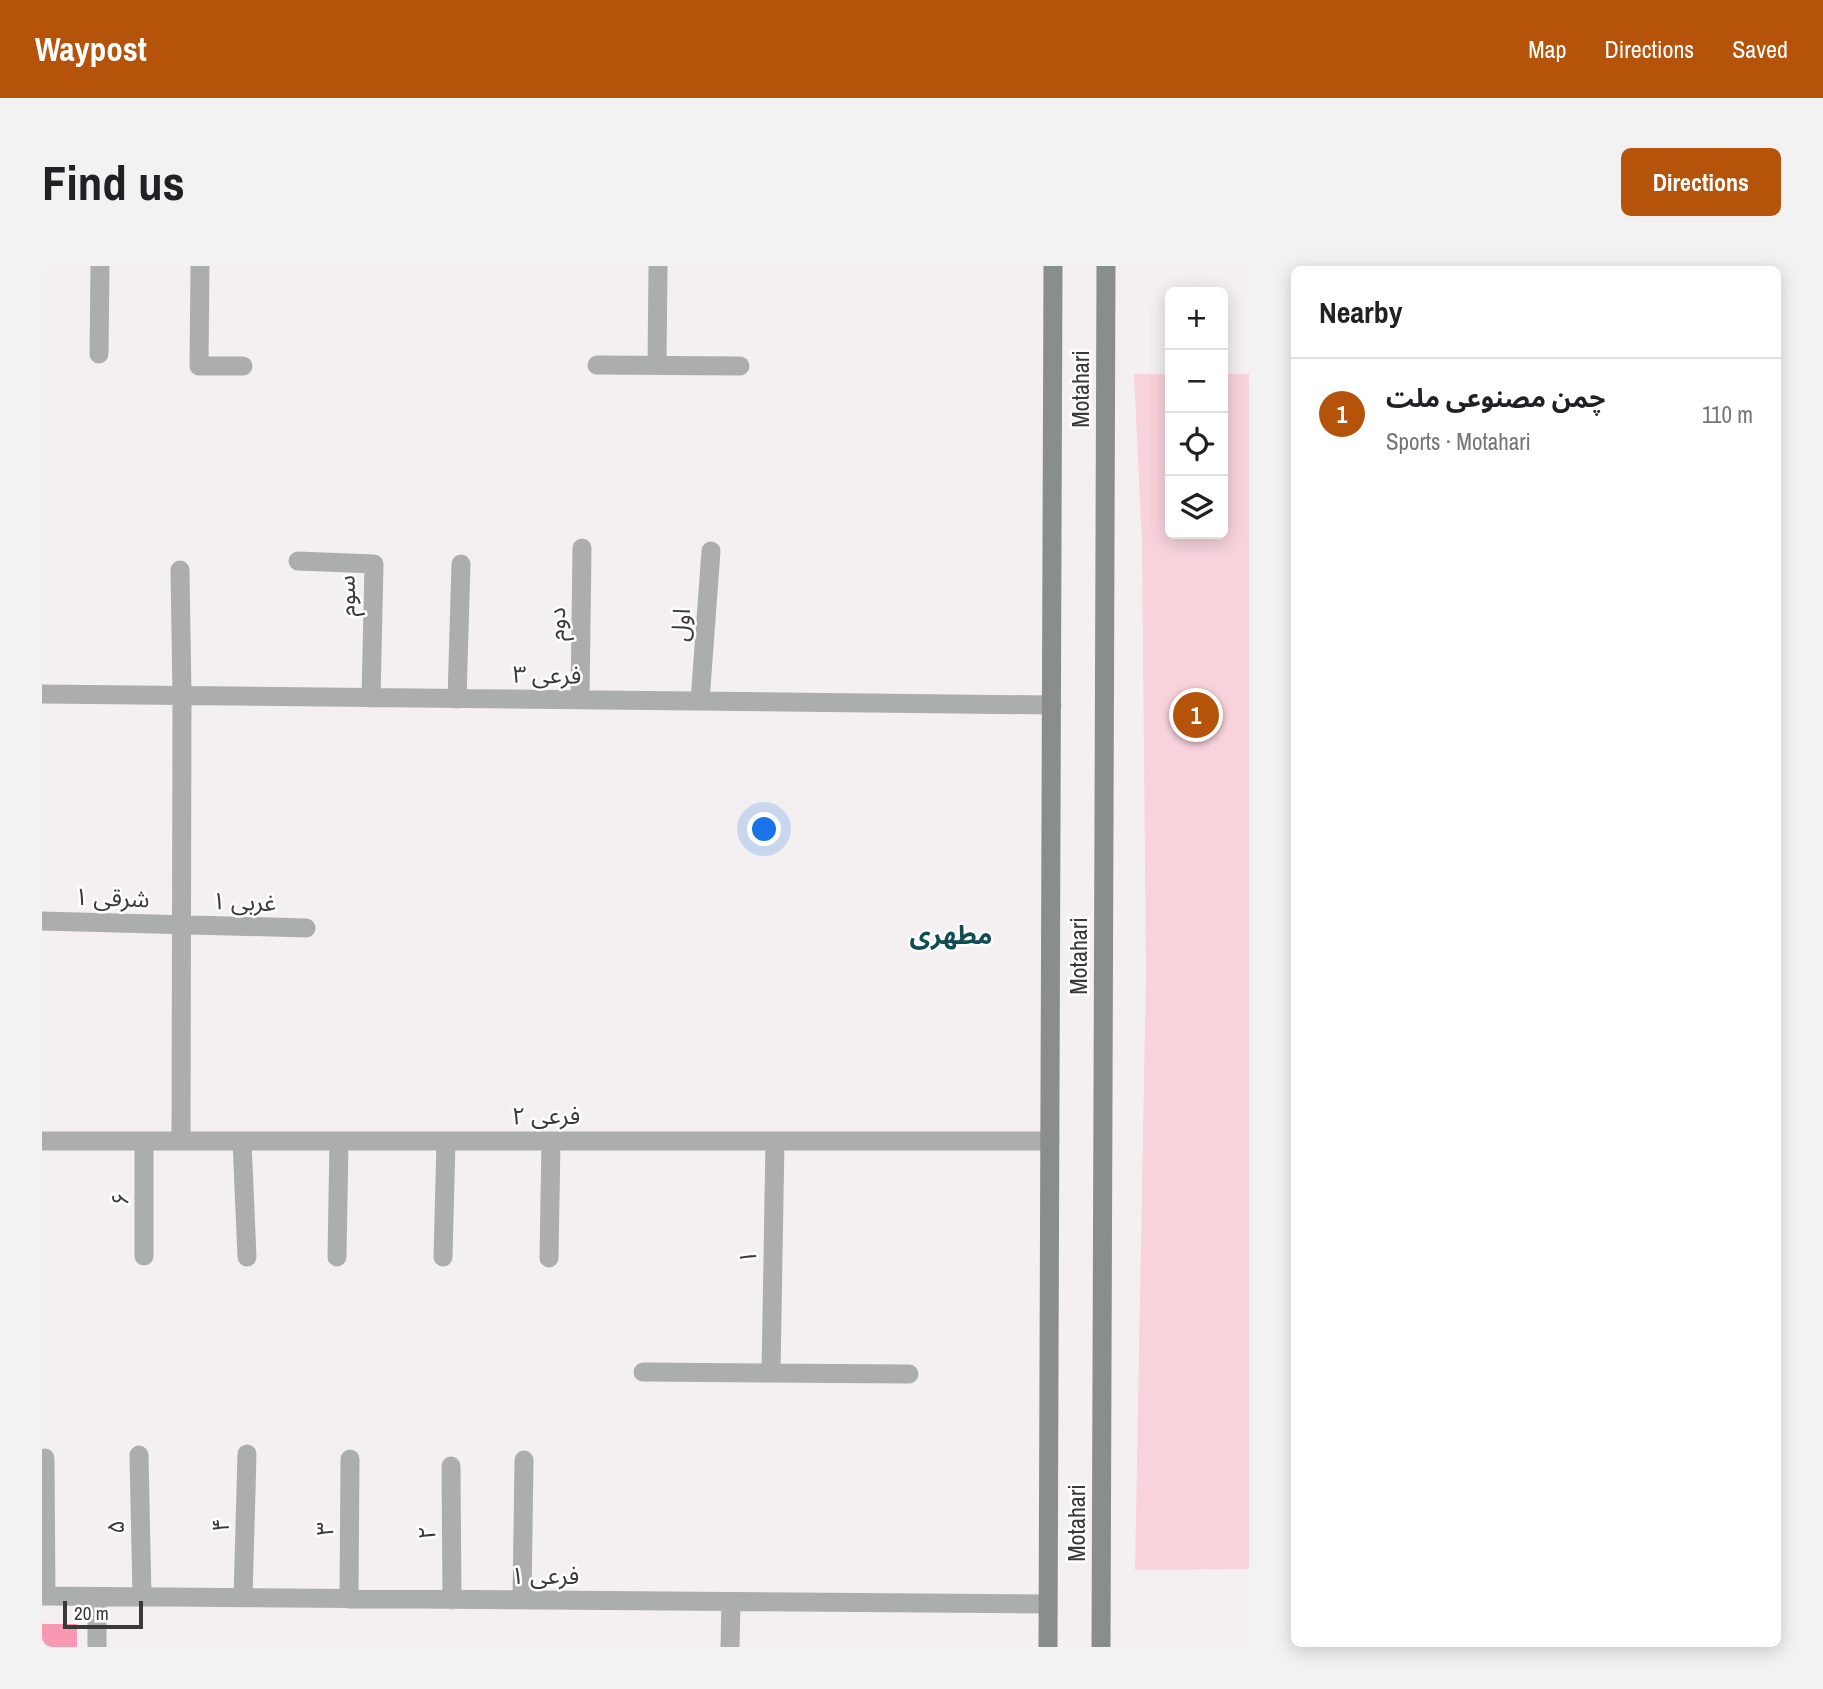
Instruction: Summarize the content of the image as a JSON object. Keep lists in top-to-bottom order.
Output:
{
  "streets": {
    "main road": ["Motahari"],
    "street": [
      "سوم",
      "دوم",
      "اول",
      "فرعی ۳",
      "۱ شرقی",
      "۱ غربی",
      "فرعی ۲",
      "۶",
      "۱",
      "۴",
      "۵",
      "۳",
      "۲",
      "فرعی ۱"
    ]
  },
  "crossings": [
    ["Motahari", "فرعی ۳"],
    ["Motahari", "فرعی ۲"],
    ["Motahari", "فرعی ۱"],
    ["سوم", "فرعی ۳"],
    ["دوم", "فرعی ۳"],
    ["اول", "فرعی ۳"],
    ["۱ شرقی", "۱ غربی"],
    ["فرعی ۲", "۶"],
    ["فرعی ۲", "۱"],
    ["۴", "فرعی ۱"],
    ["۵", "فرعی ۱"],
    ["۳", "فرعی ۱"],
    ["۲", "فرعی ۱"]
  ],
  "districts": ["مطهری"],
  "scale_bar": "20 m",
  "page": {
    "header": "Waypost",
    "nav": ["Map", "Directions", "Saved"],
    "buttons": "Directions",
    "title": "Find us",
    "heading": "Nearby",
    "map_buttons": ["+", "−"],
    "list": [
      {
        "mark": "1",
        "name": "چمن مصنوعی ملت",
        "note": "Sports · Motahari",
        "value": "110 m"
      }
    ],
    "pins": "1",
    "scale": "20 m"
  }
}
